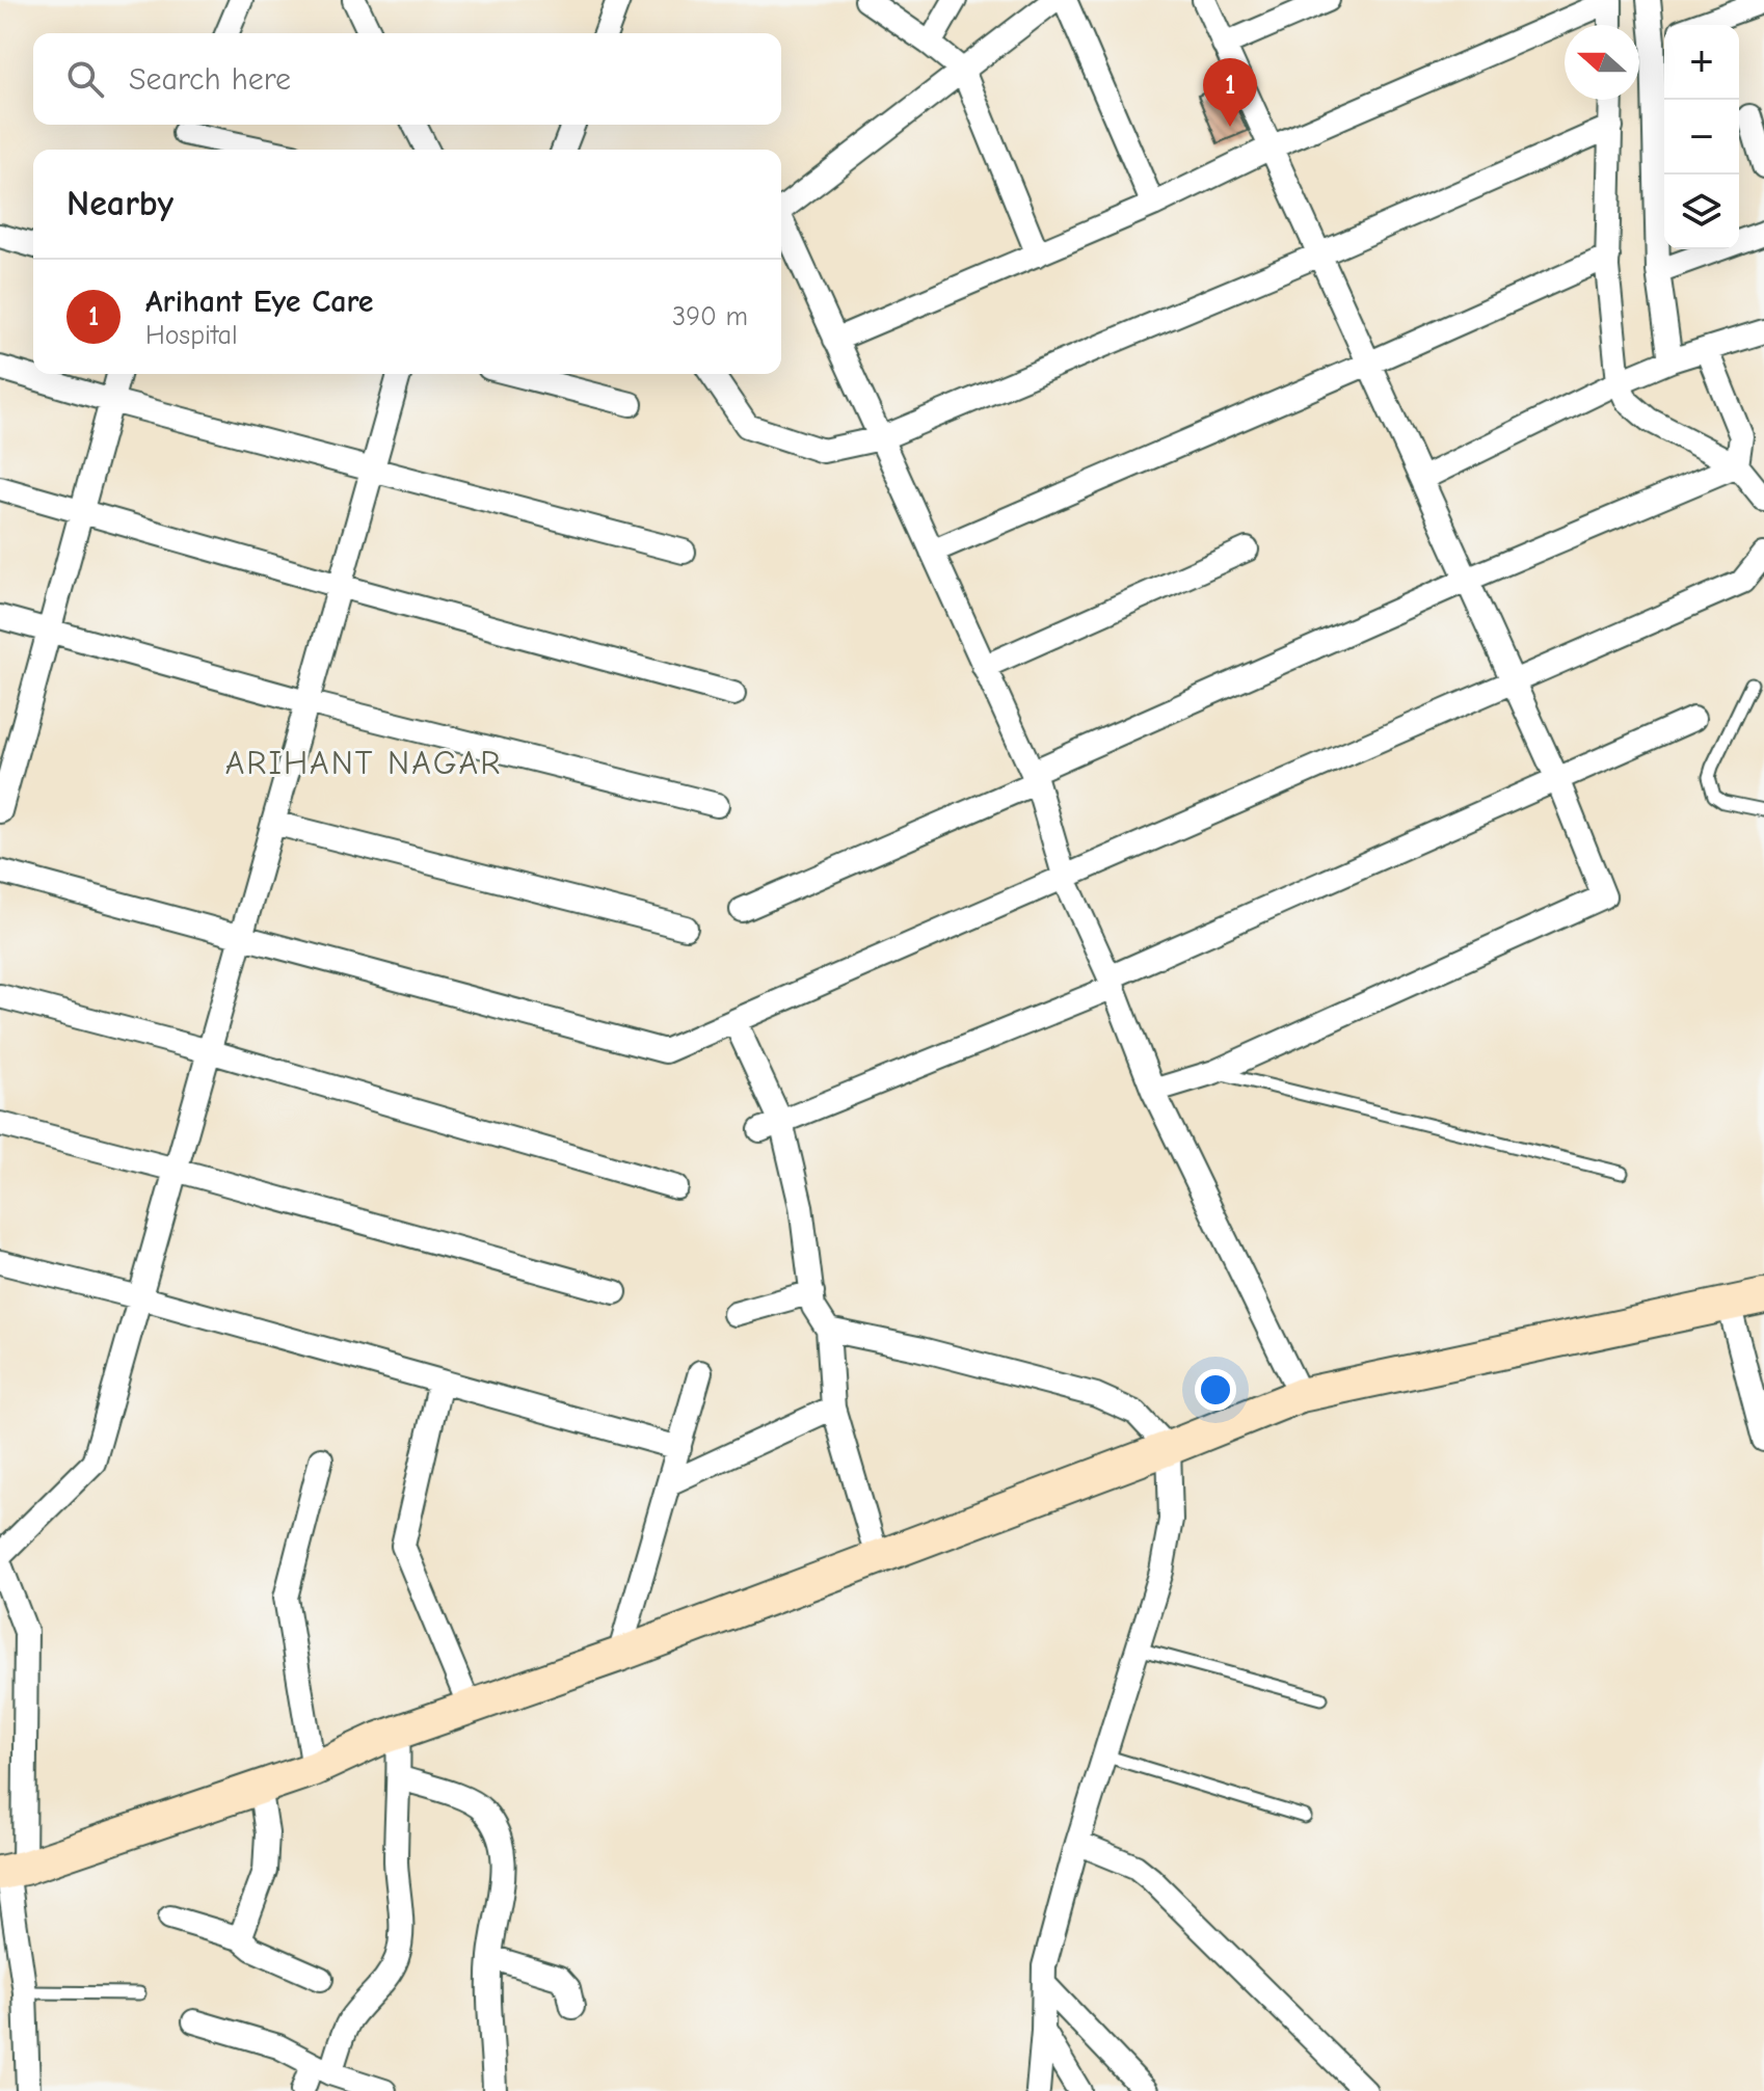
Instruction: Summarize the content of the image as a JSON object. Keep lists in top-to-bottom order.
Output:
{
  "districts": ["ARIHANT NAGAR"],
  "north": "left",
  "page": {
    "map_buttons": ["+", "−"],
    "search": "Search here",
    "pins": "1",
    "heading": "Nearby",
    "list": [
      {
        "mark": "1",
        "name": "Arihant Eye Care",
        "note": "Hospital",
        "value": "390 m"
      }
    ]
  }
}
